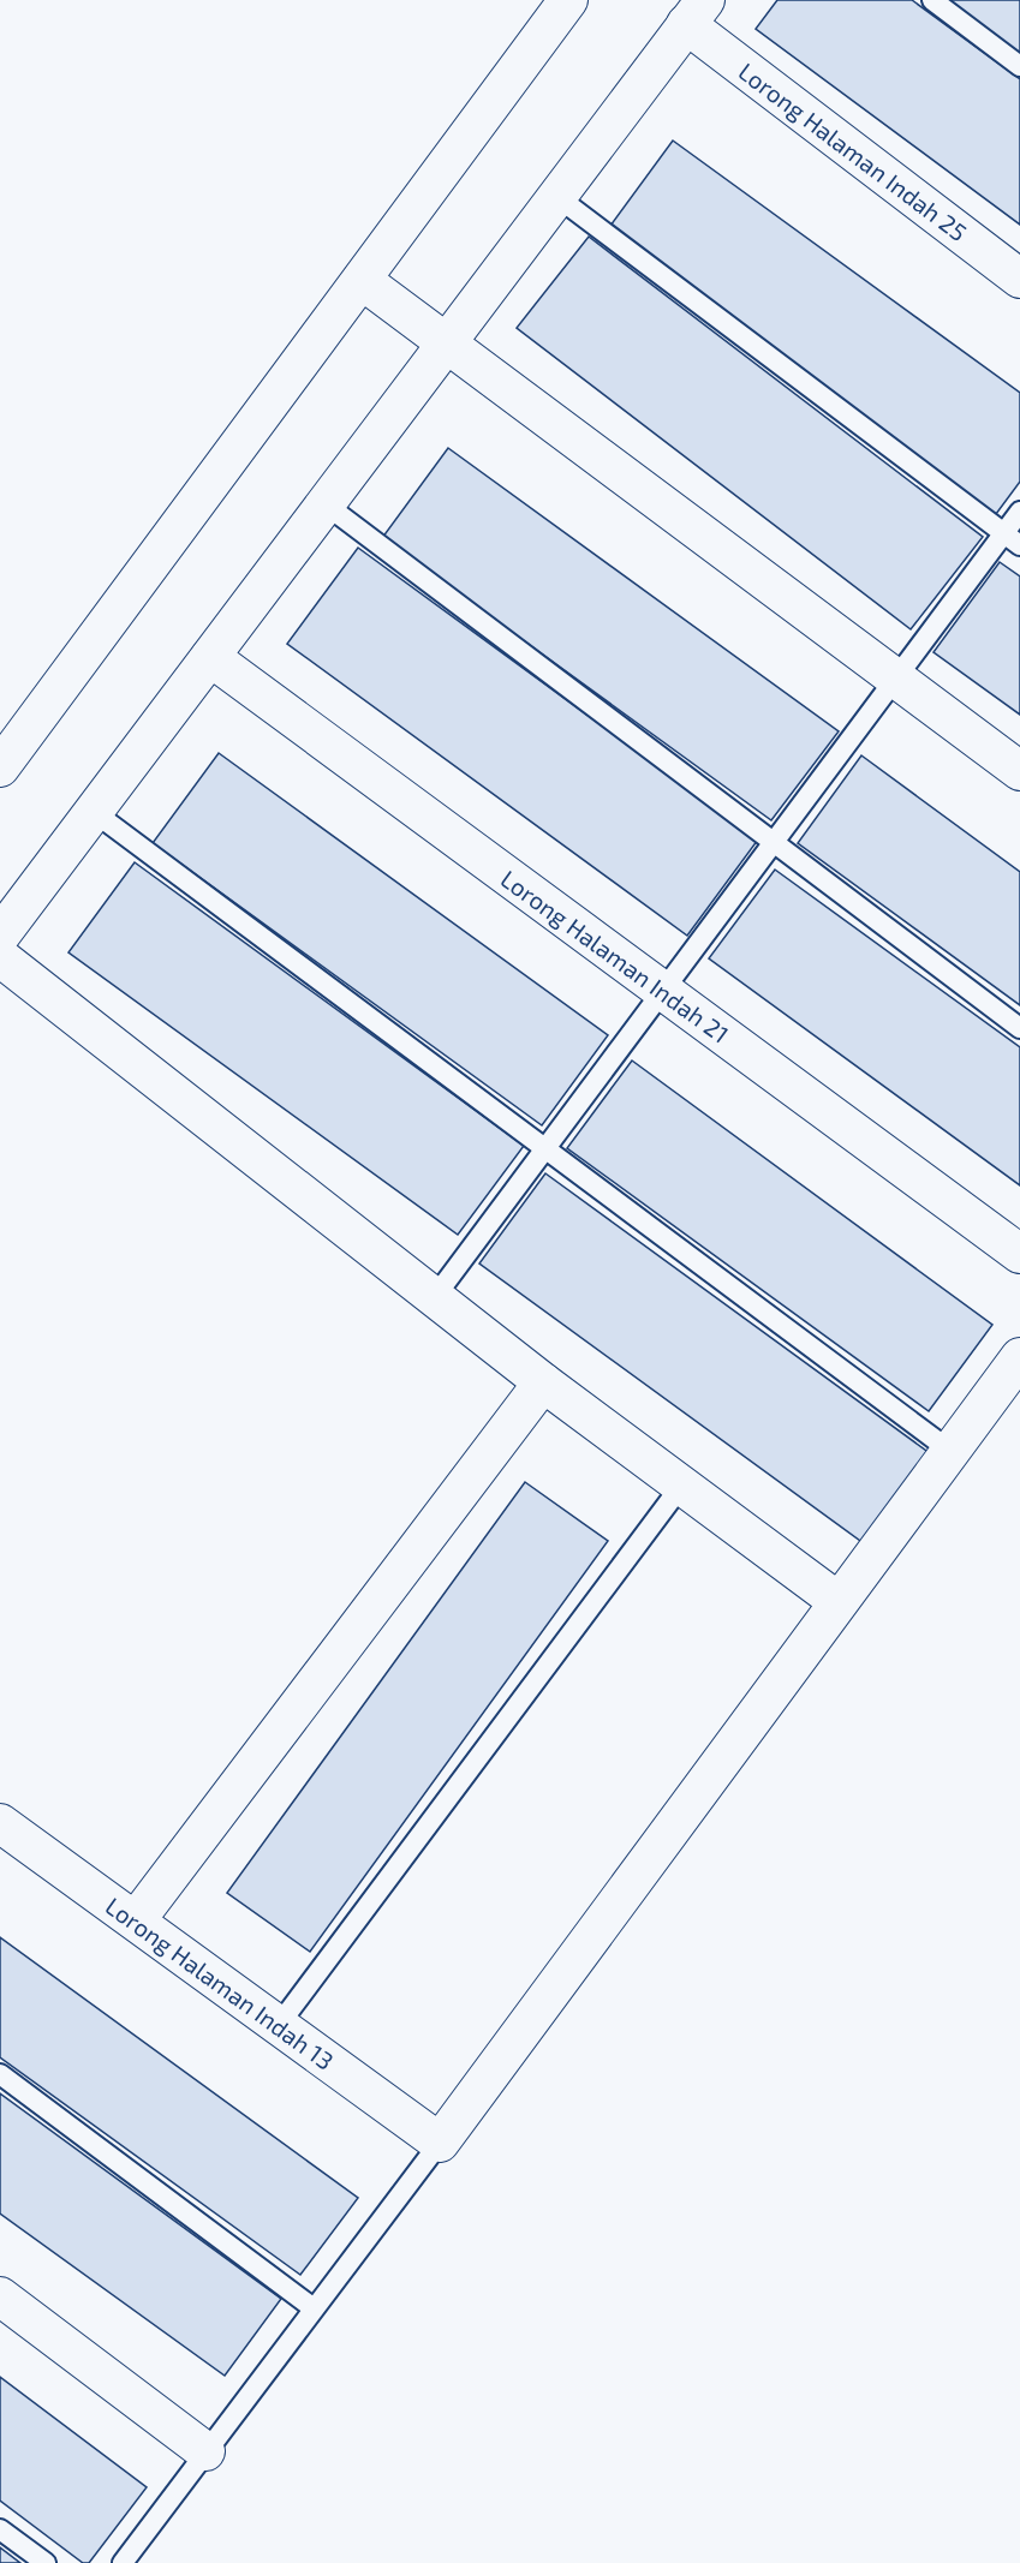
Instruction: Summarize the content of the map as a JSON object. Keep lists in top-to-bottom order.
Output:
{
  "streets": {
    "street": ["Lorong Halaman Indah 25", "Lorong Halaman Indah 21", "Lorong Halaman Indah 13"]
  }
}
